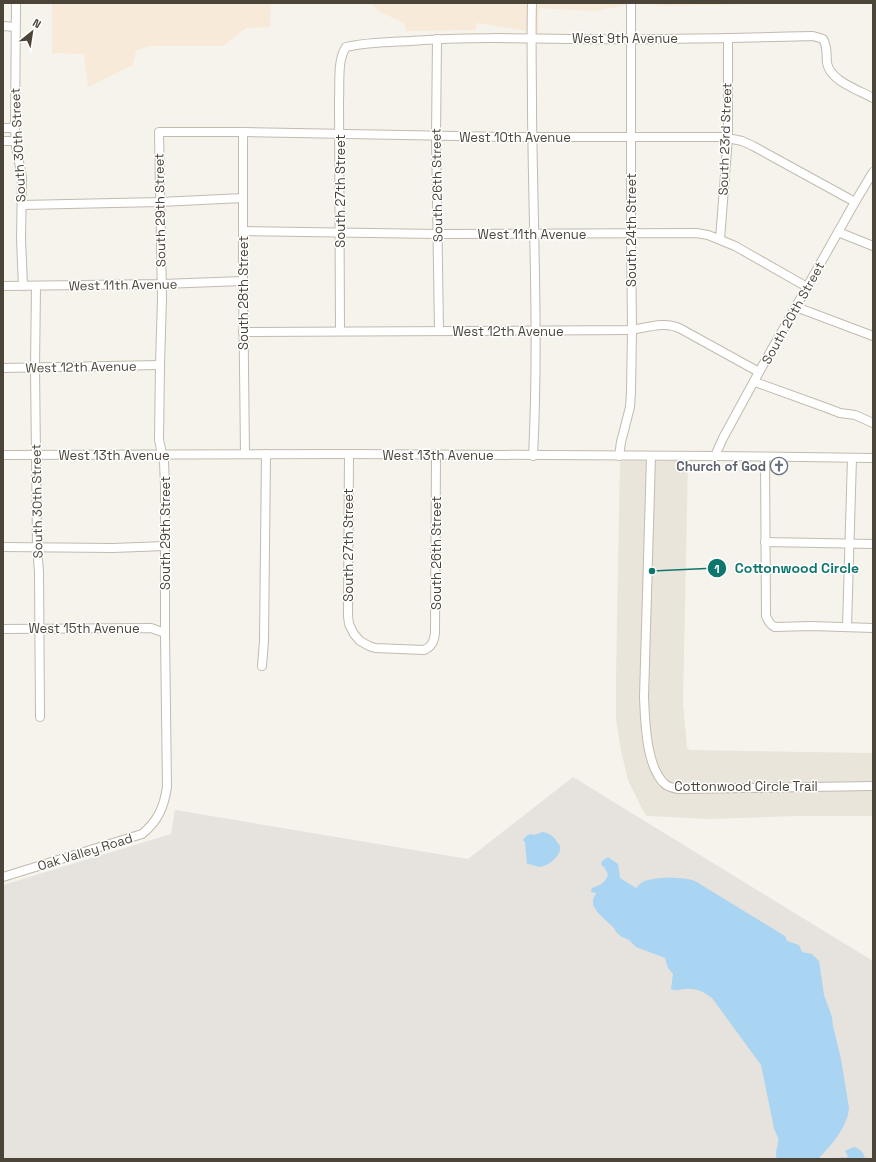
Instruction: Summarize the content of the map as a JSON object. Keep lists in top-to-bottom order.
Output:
{
  "streets": {
    "street": [
      "West 9th Avenue",
      "West 10th Avenue",
      "South 23rd Street",
      "South 30th Street",
      "South 26th Street",
      "South 27th Street",
      "South 29th Street",
      "South 24th Street",
      "West 11th Avenue",
      "South 28th Street",
      "South 20th Street",
      "West 12th Avenue",
      "West 13th Avenue",
      "West 15th Avenue",
      "Cottonwood Circle Trail",
      "Oak Valley Road"
    ]
  },
  "crossings": [
    ["West 9th Avenue", "South 23rd Street"],
    ["West 9th Avenue", "South 26th Street"],
    ["West 9th Avenue", "South 27th Street"],
    ["West 9th Avenue", "South 24th Street"],
    ["West 10th Avenue", "South 23rd Street"],
    ["West 10th Avenue", "South 26th Street"],
    ["West 10th Avenue", "South 27th Street"],
    ["West 10th Avenue", "South 29th Street"],
    ["West 10th Avenue", "South 24th Street"],
    ["West 10th Avenue", "South 28th Street"],
    ["West 10th Avenue", "South 20th Street"],
    ["South 23rd Street", "West 11th Avenue"],
    ["South 30th Street", "West 11th Avenue"],
    ["South 30th Street", "West 12th Avenue"],
    ["South 30th Street", "West 13th Avenue"],
    ["South 30th Street", "West 15th Avenue"],
    ["South 26th Street", "South 27th Street"],
    ["South 26th Street", "West 11th Avenue"],
    ["South 26th Street", "West 12th Avenue"],
    ["South 26th Street", "West 13th Avenue"],
    ["South 27th Street", "West 11th Avenue"],
    ["South 27th Street", "West 12th Avenue"],
    ["South 27th Street", "West 13th Avenue"],
    ["South 29th Street", "West 11th Avenue"],
    ["South 29th Street", "West 12th Avenue"],
    ["South 29th Street", "West 13th Avenue"],
    ["South 29th Street", "West 15th Avenue"],
    ["South 29th Street", "Oak Valley Road"],
    ["South 24th Street", "West 11th Avenue"],
    ["South 24th Street", "West 12th Avenue"],
    ["South 24th Street", "West 13th Avenue"],
    ["West 11th Avenue", "South 28th Street"],
    ["West 11th Avenue", "South 20th Street"],
    ["South 28th Street", "West 12th Avenue"],
    ["South 28th Street", "West 13th Avenue"],
    ["South 20th Street", "West 12th Avenue"],
    ["South 20th Street", "West 13th Avenue"],
    ["West 13th Avenue", "Cottonwood Circle Trail"]
  ],
  "places": {
    "church": ["Church of God"],
    "other": ["Cottonwood Circle"]
  },
  "north": "top right"
}
